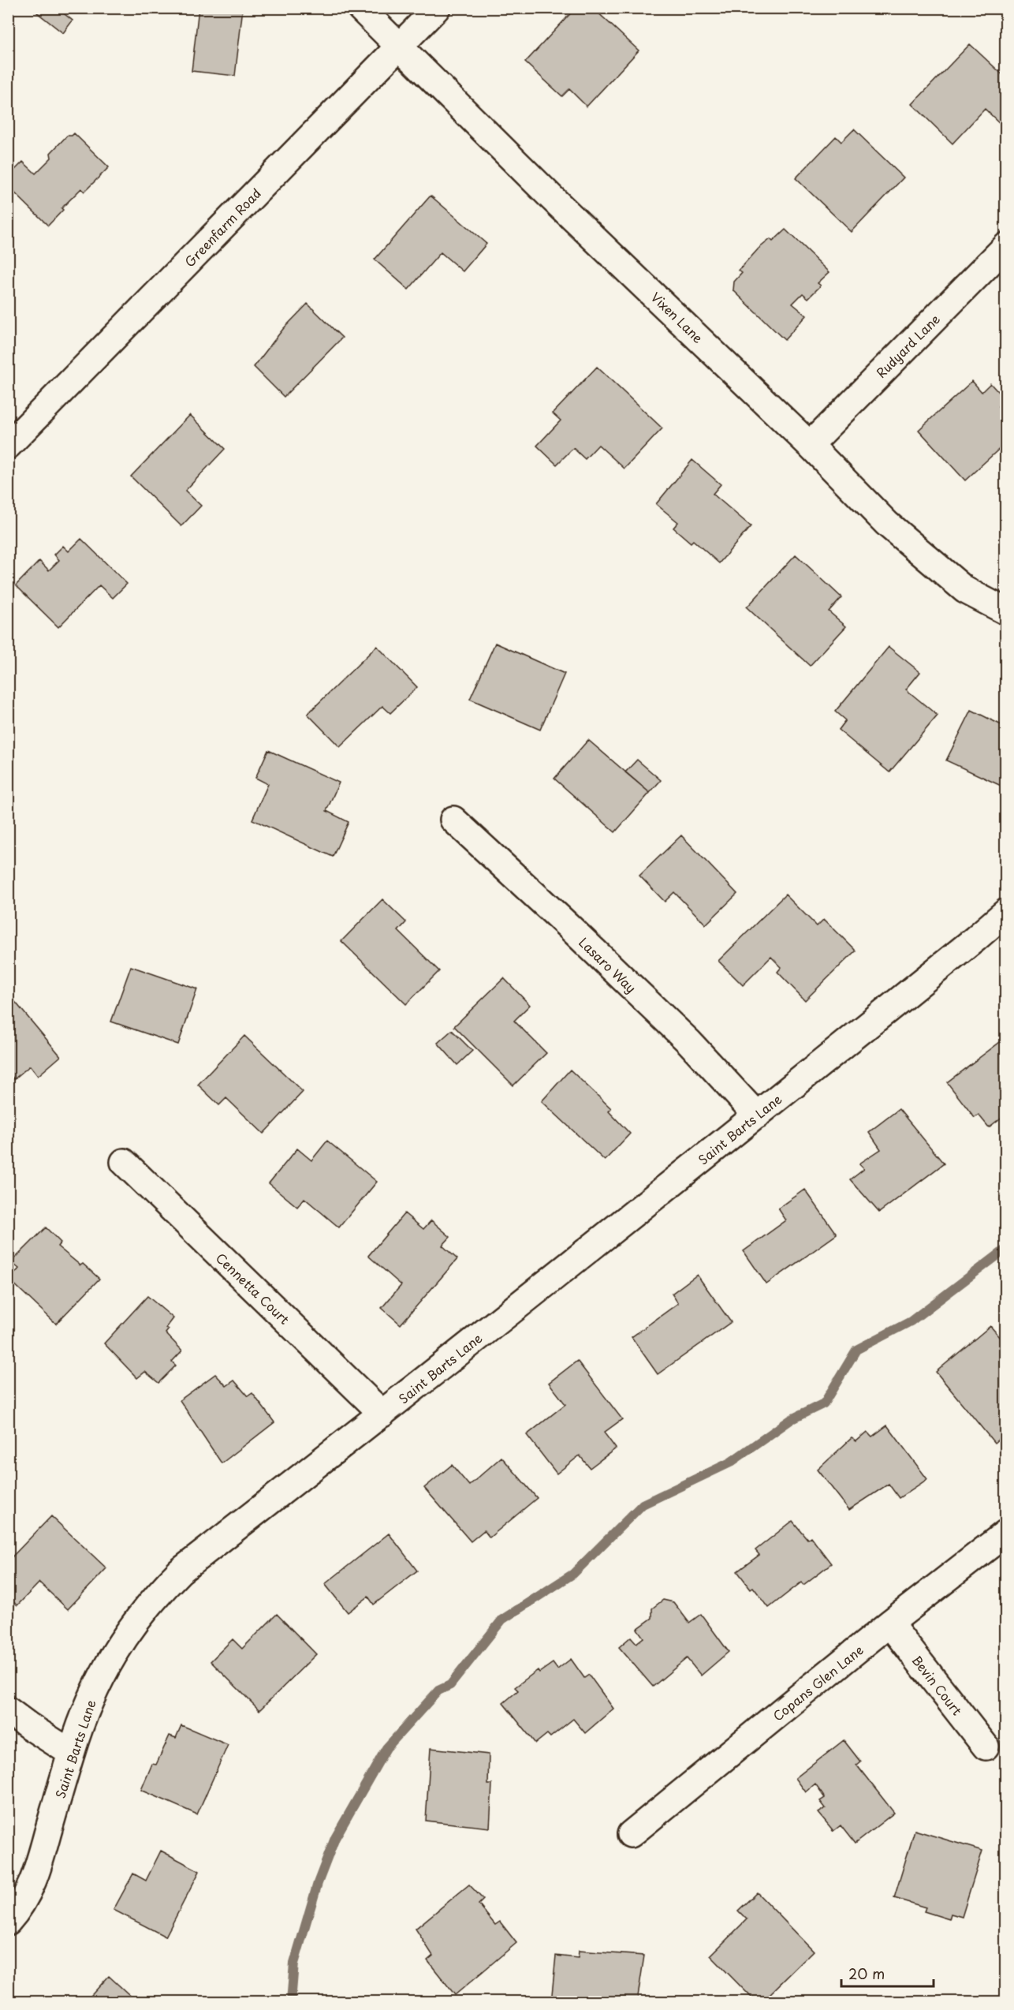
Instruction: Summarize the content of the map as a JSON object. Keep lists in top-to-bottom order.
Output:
{
  "streets": {
    "street": [
      "Greenfarm Road",
      "Vixen Lane",
      "Rudyard Lane",
      "Lasaro Way",
      "Saint Barts Lane",
      "Cennetta Court",
      "Copans Glen Lane",
      "Bevin Court"
    ]
  },
  "crossings": [
    ["Greenfarm Road", "Vixen Lane"],
    ["Vixen Lane", "Rudyard Lane"],
    ["Lasaro Way", "Saint Barts Lane"],
    ["Saint Barts Lane", "Cennetta Court"],
    ["Copans Glen Lane", "Bevin Court"]
  ],
  "scale_bar": "20 m"
}
